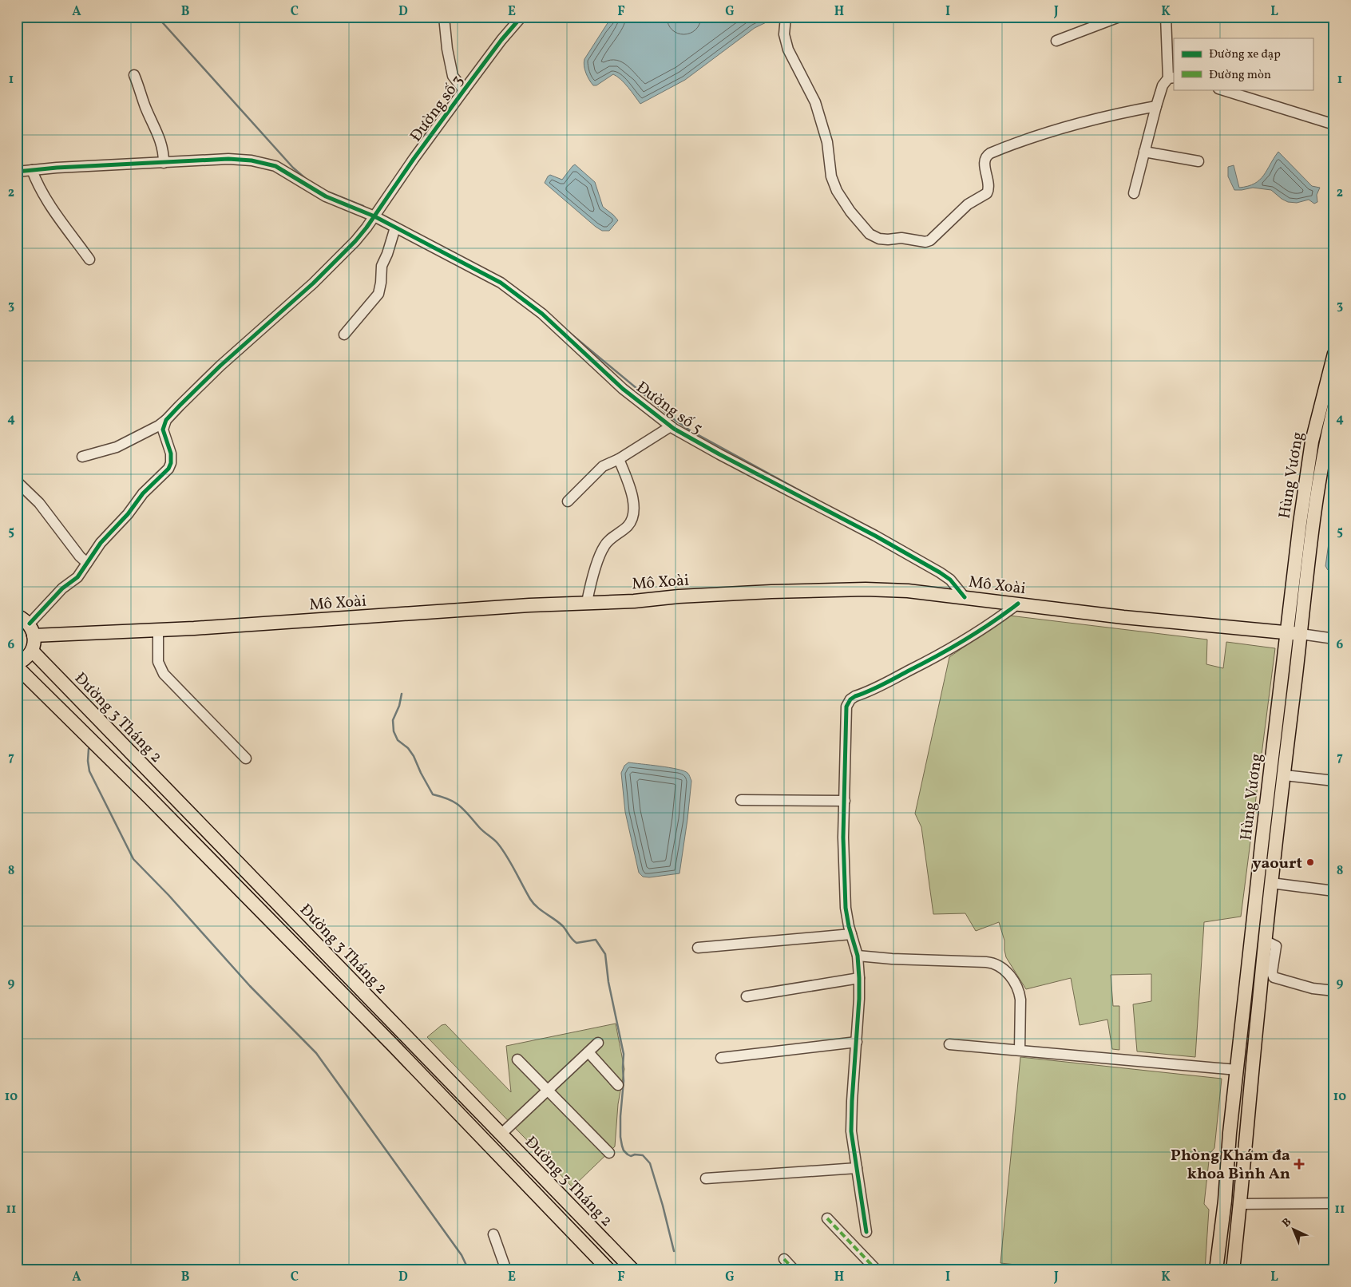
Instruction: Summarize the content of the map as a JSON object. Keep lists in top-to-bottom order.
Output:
{
  "streets": {
    "main road": ["Hùng Vương", "Mô Xoài", "Đường 3 Tháng 2"],
    "street": ["Đường số 3", "Đường số 5"]
  },
  "crossings": [
    ["Đường số 3", "Đường số 5"],
    ["Đường số 5", "Mô Xoài"],
    ["Hùng Vương", "Mô Xoài"]
  ],
  "places": {
    "other": ["yaourt"],
    "health": ["Phòng Khám đa khoa Bình An"]
  },
  "legend": ["Đường xe đạp", "Đường mòn"],
  "north": "top left",
  "grid": {
    "columns": [
      "A",
      "B",
      "C",
      "D",
      "E",
      "F",
      "G",
      "H",
      "I",
      "J",
      "K",
      "L"
    ],
    "rows": [
      "1",
      "2",
      "3",
      "4",
      "5",
      "6",
      "7",
      "8",
      "9",
      "10",
      "11"
    ]
  }
}
